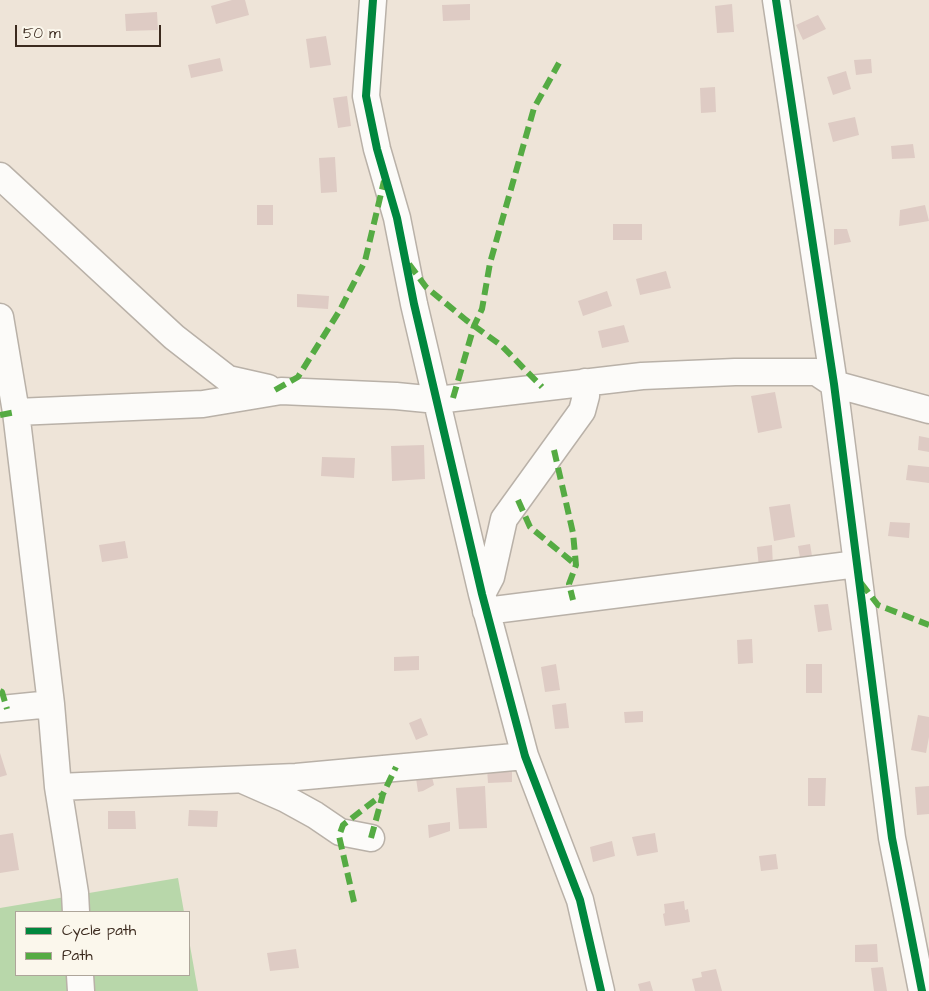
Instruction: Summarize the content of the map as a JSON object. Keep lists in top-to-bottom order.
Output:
{
  "legend": ["Cycle path", "Path"],
  "scale_bar": "50 m"
}
